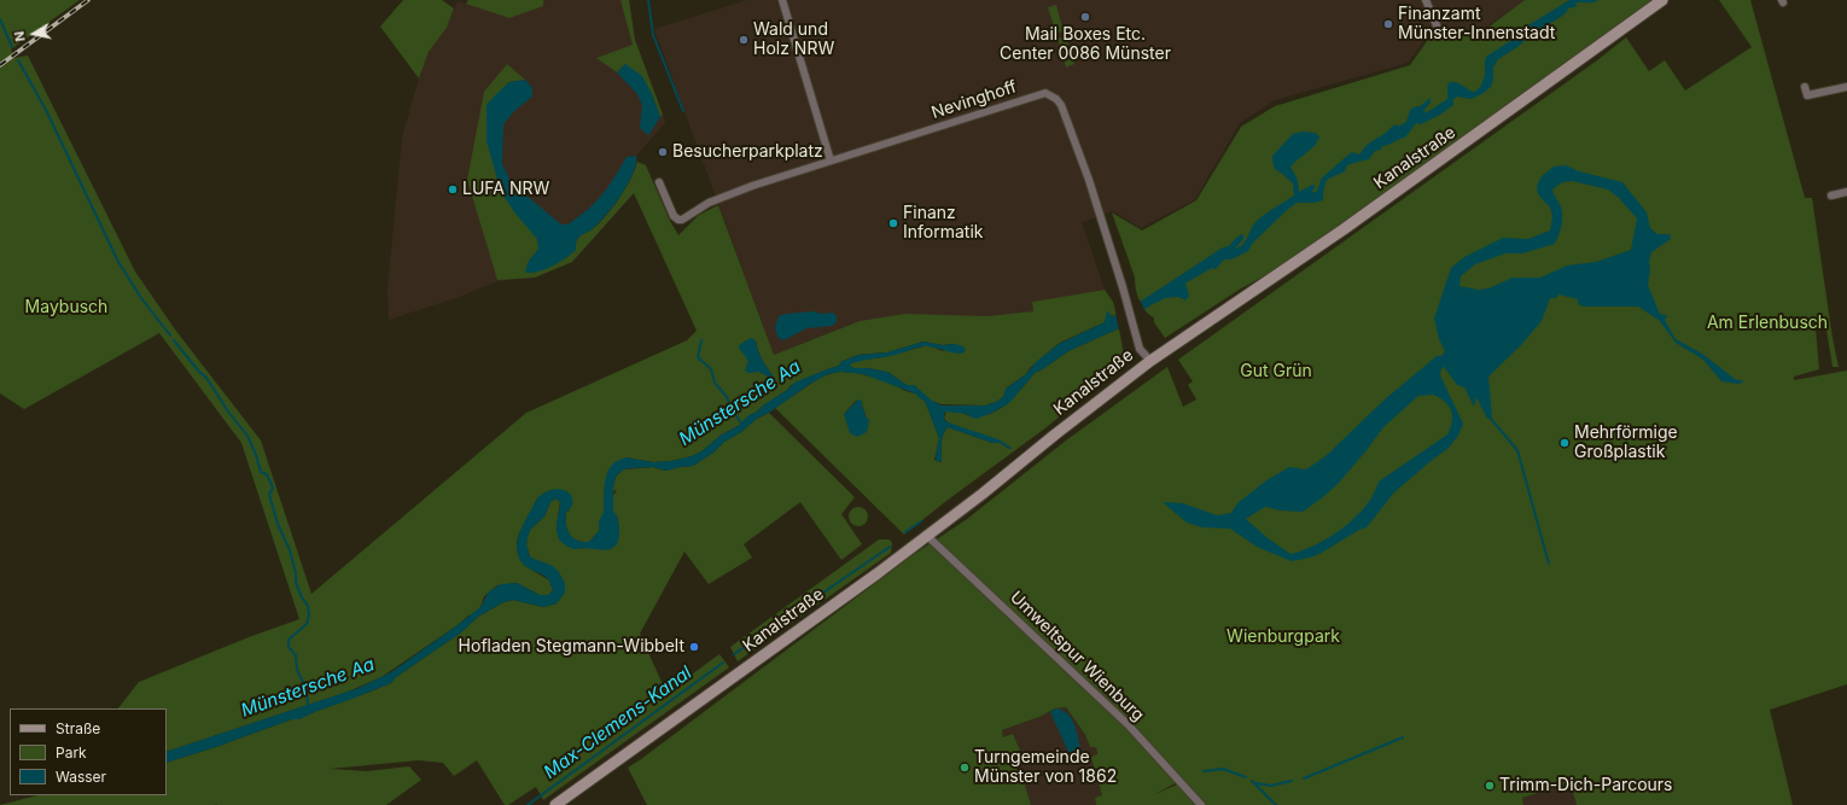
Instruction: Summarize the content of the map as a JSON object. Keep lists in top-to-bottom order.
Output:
{
  "streets": {
    "main road": ["Kanalstraße"],
    "street": ["Nevinghoff", "Umweltspur Wienburg"]
  },
  "crossings": [
    ["Nevinghoff", "Kanalstraße"],
    ["Kanalstraße", "Umweltspur Wienburg"]
  ],
  "water": ["Münstersche Aa", "Max-Clemens-Kanal"],
  "parks": [
    "Maybusch",
    "Am Erlenbusch",
    "Gut Grün",
    "Wienburgpark"
  ],
  "places": [
    "Mail Boxes Etc. Center 0086 Münster",
    "Finanzamt Münster-Innenstadt",
    "Wald und Holz NRW",
    "Besucherparkplatz",
    "LUFA NRW",
    "Finanz Informatik",
    "Mehrförmige Großplastik",
    "Hofladen Stegmann-Wibbelt",
    "Turngemeinde Münster von 1862",
    "Trimm-Dich-Parcours"
  ],
  "legend": ["Straße", "Park", "Wasser"],
  "north": "left"
}
